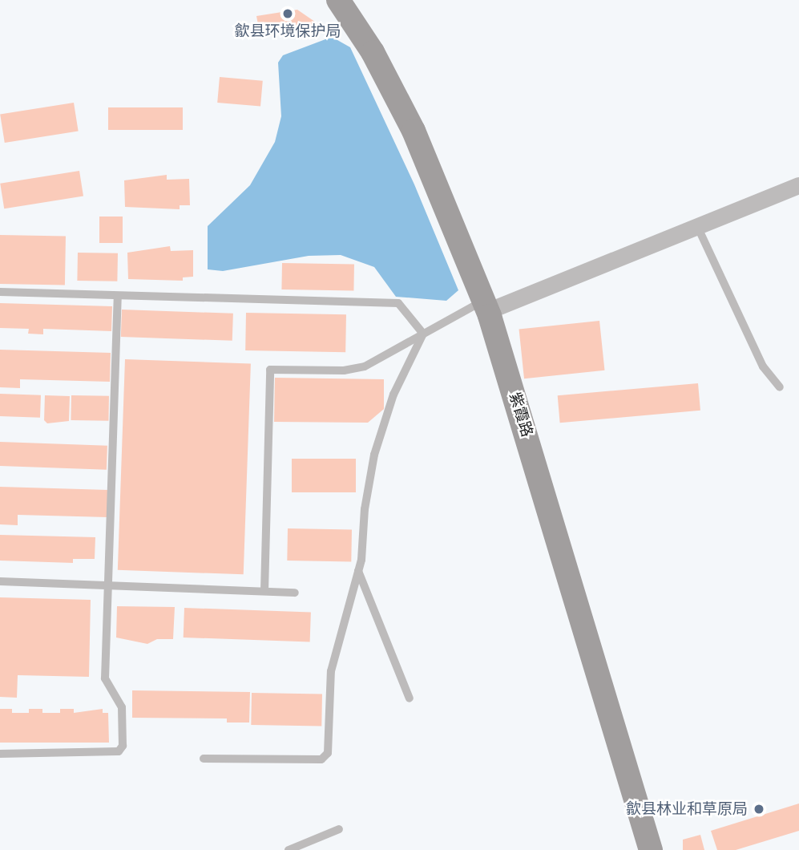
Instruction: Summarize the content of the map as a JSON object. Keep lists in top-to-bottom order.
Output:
{
  "streets": {
    "street": ["紫霞路"]
  },
  "places": ["歙县环境保护局", "歙县林业和草原局"]
}
